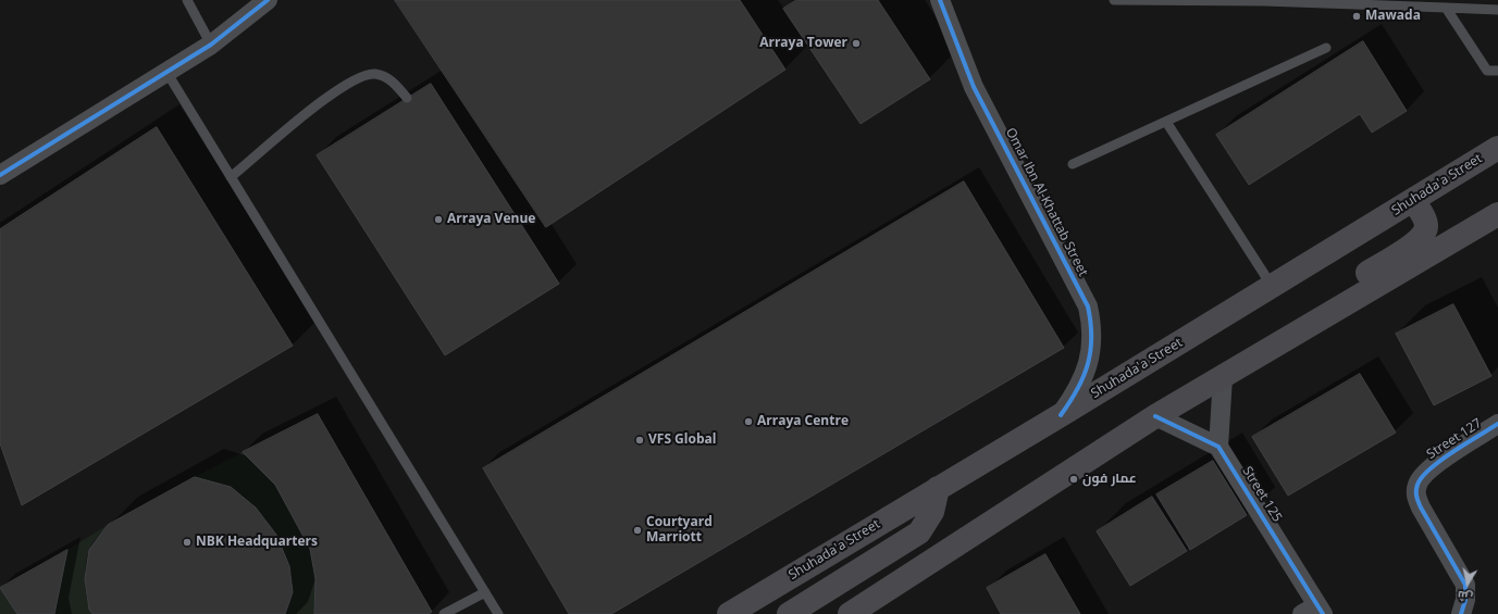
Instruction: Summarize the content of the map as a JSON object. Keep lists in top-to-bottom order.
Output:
{
  "streets": {
    "main road": ["Shuhada'a Street"],
    "street": ["Omar Ibn Al-Khattab Street", "Street 127", "Street 125"]
  },
  "crossings": [
    ["Shuhada'a Street", "Omar Ibn Al-Khattab Street"]
  ],
  "places": [
    "Mawada",
    "Arraya Tower",
    "Arraya Venue",
    "Arraya Centre",
    "VFS Global",
    "عمار فون",
    "Courtyard Marriott",
    "NBK Headquarters"
  ],
  "north": "bottom"
}
